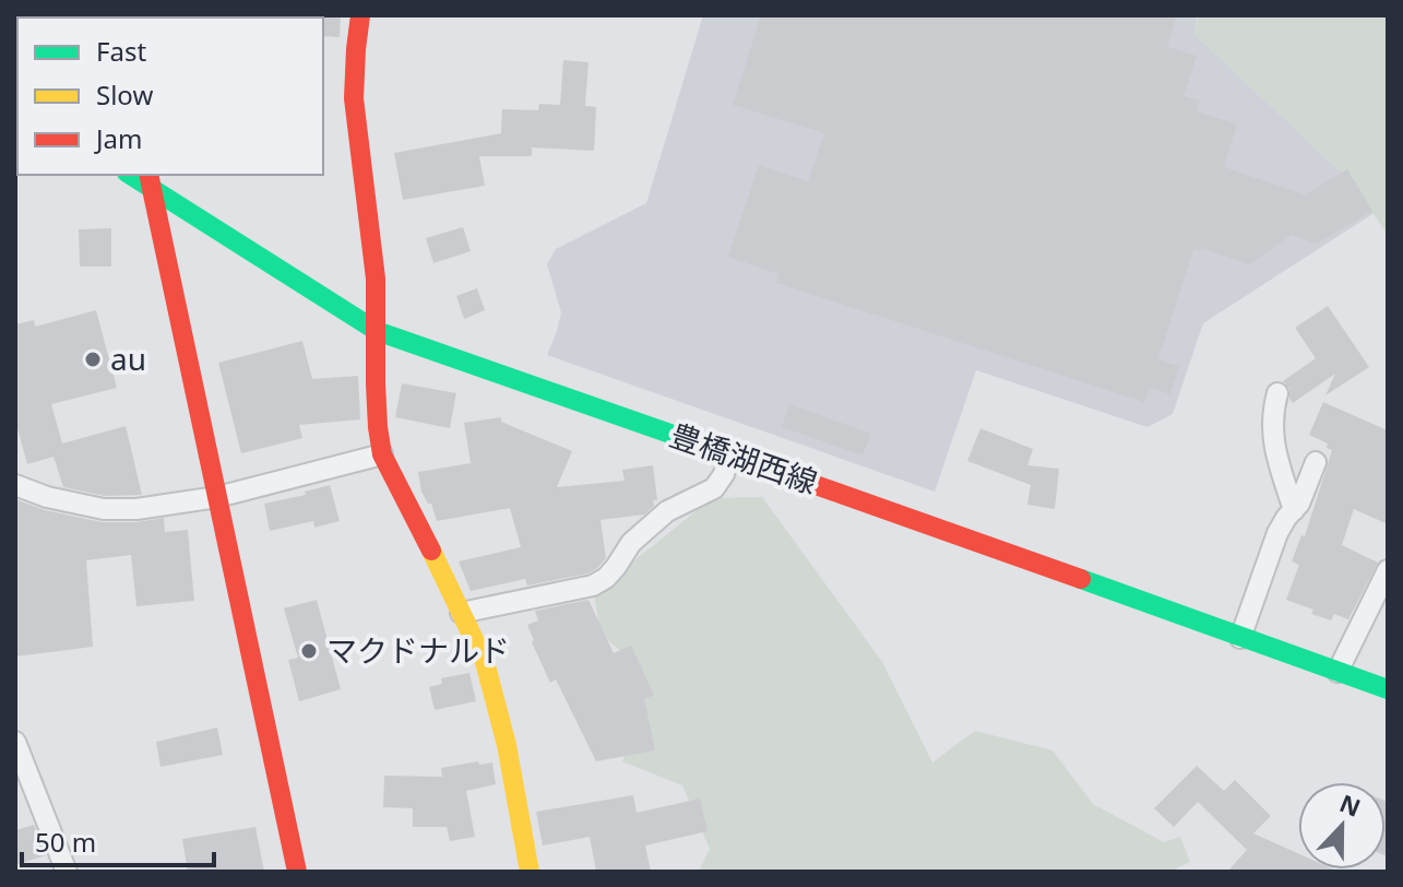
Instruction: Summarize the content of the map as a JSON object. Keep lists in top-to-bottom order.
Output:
{
  "streets": {
    "street": ["豊橋湖西線"]
  },
  "places": ["au", "マクドナルド"],
  "legend": ["Fast", "Slow", "Jam"],
  "scale_bar": "50 m",
  "north": "top"
}
